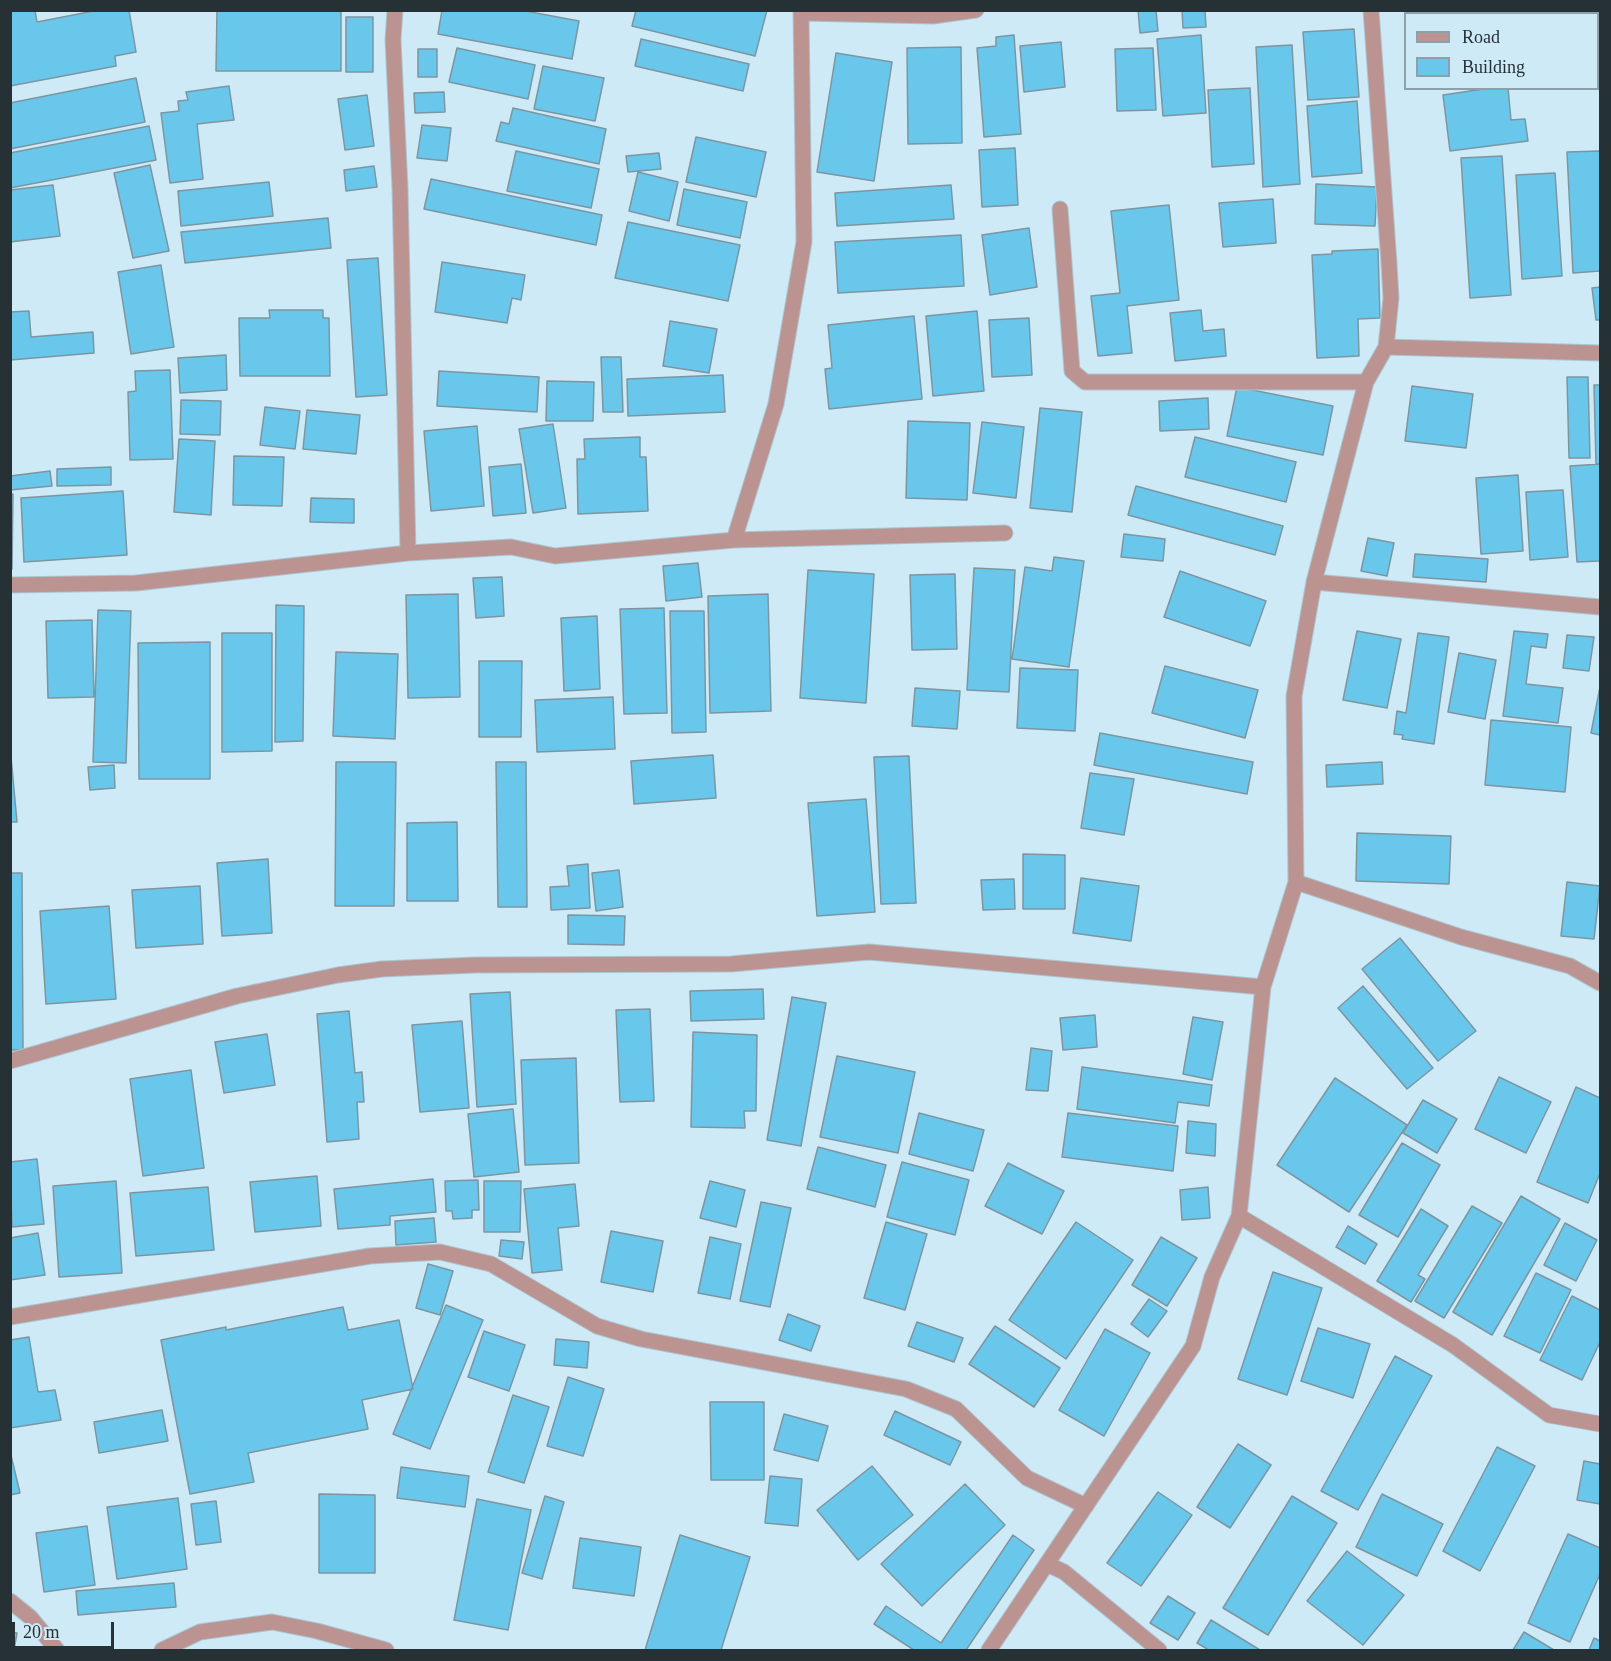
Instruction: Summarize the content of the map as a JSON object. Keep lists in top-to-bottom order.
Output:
{
  "legend": ["Road", "Building"],
  "scale_bar": "20 m"
}
